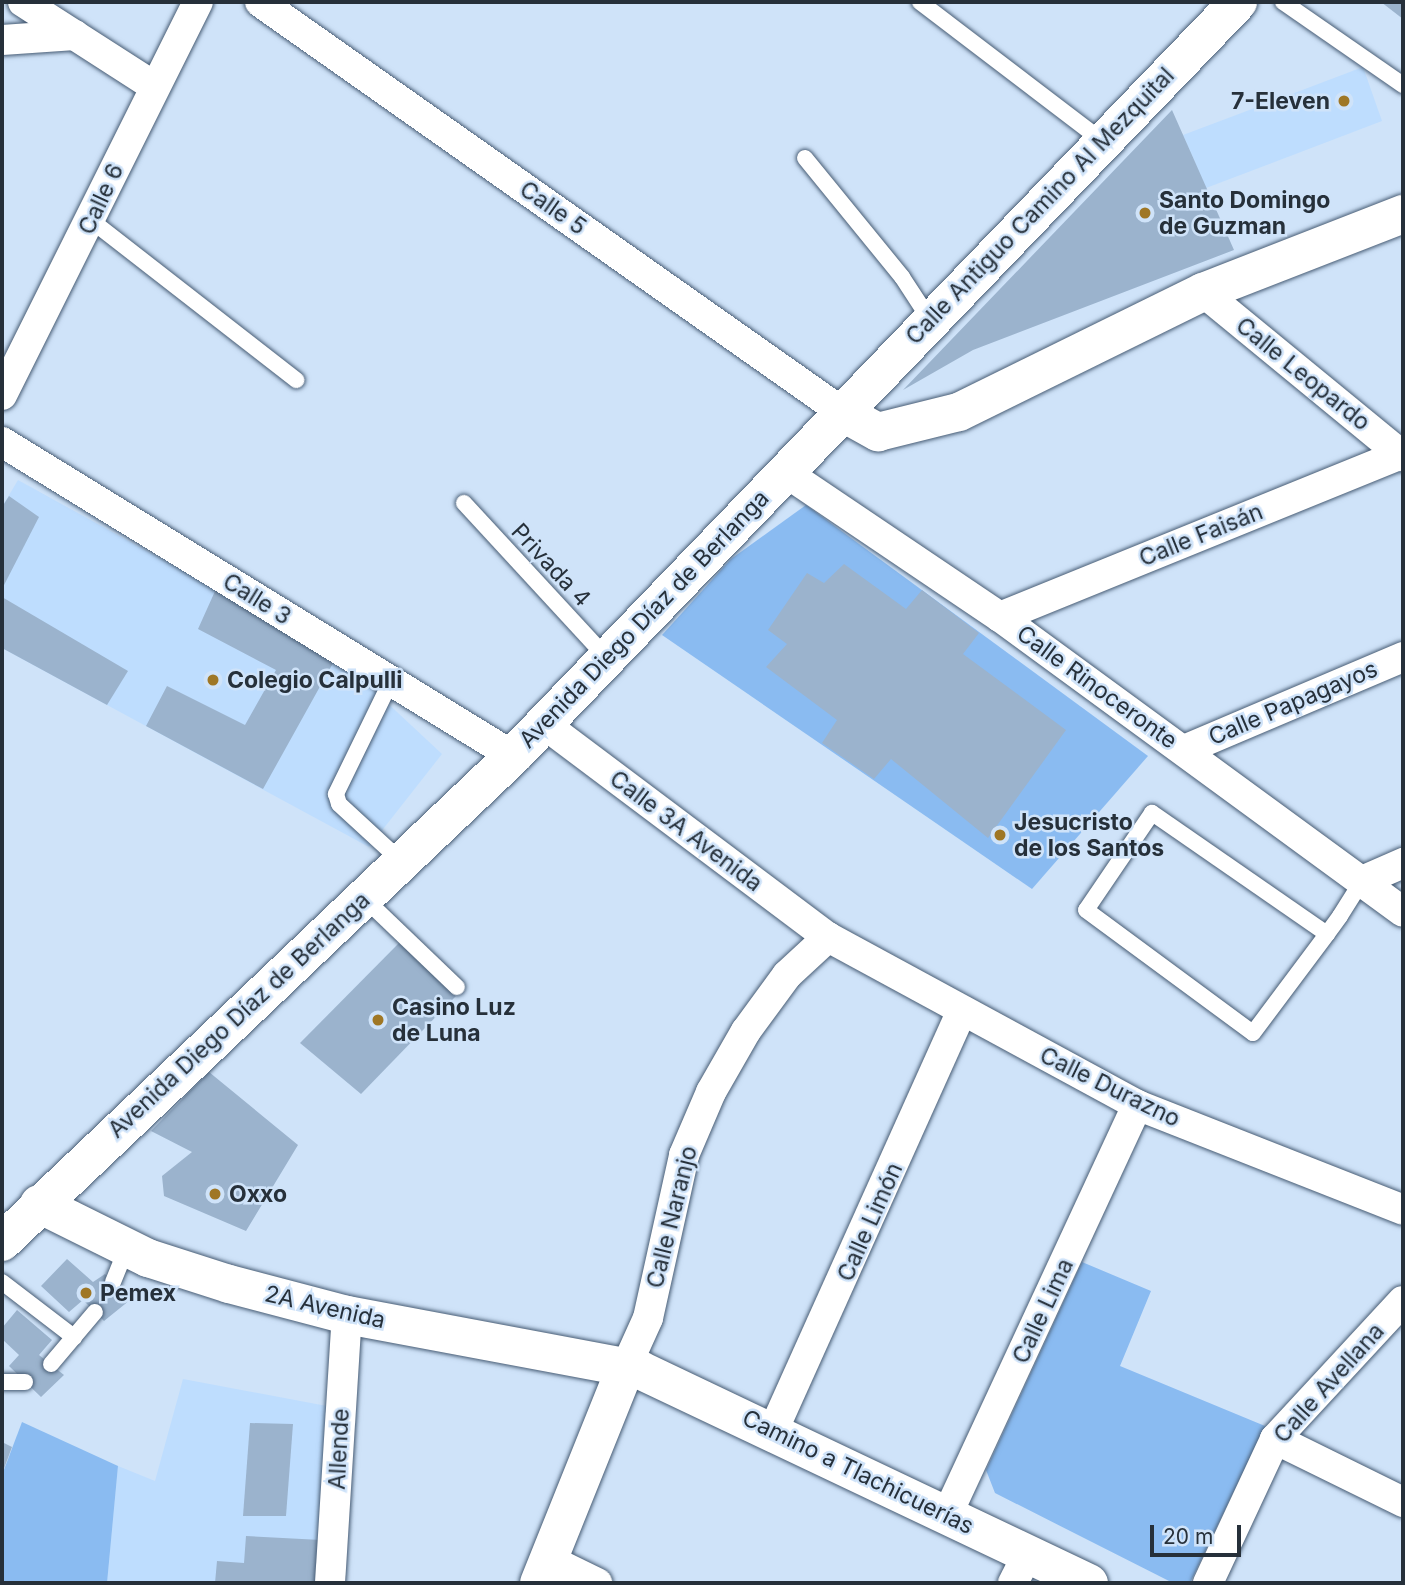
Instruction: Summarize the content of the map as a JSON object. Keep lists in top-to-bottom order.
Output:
{
  "streets": {
    "street": [
      "Calle 6",
      "Calle Antiguo Camino Al Mezquital",
      "Calle 5",
      "Calle Leopardo",
      "Calle Faisán",
      "Calle 3",
      "Avenida Diego Díaz de Berlanga",
      "Calle Rinoceronte",
      "Calle Papagayos",
      "Calle 3A Avenida",
      "Calle Durazno",
      "Calle Naranjo",
      "Calle Limón",
      "2A Avenida",
      "Calle Lima",
      "Calle Avellana",
      "Allende",
      "Camino a Tlachicuerías"
    ],
    "lane": ["Privada 4"]
  },
  "crossings": [
    ["Calle Antiguo Camino Al Mezquital", "Calle 5"],
    ["Calle Antiguo Camino Al Mezquital", "Avenida Diego Díaz de Berlanga"],
    ["Calle 5", "Avenida Diego Díaz de Berlanga"],
    ["Calle Leopardo", "Calle Faisán"],
    ["Calle Faisán", "Calle Rinoceronte"],
    ["Privada 4", "Avenida Diego Díaz de Berlanga"],
    ["Calle 3", "Avenida Diego Díaz de Berlanga"],
    ["Avenida Diego Díaz de Berlanga", "Calle Rinoceronte"],
    ["Avenida Diego Díaz de Berlanga", "Calle 3A Avenida"],
    ["Avenida Diego Díaz de Berlanga", "2A Avenida"],
    ["Calle Rinoceronte", "Calle Papagayos"],
    ["Calle 3A Avenida", "Calle Durazno"],
    ["Calle 3A Avenida", "Calle Naranjo"],
    ["Calle Durazno", "Calle Naranjo"],
    ["Calle Durazno", "Calle Limón"],
    ["Calle Durazno", "Calle Lima"],
    ["Calle Naranjo", "2A Avenida"],
    ["Calle Naranjo", "Camino a Tlachicuerías"],
    ["Calle Limón", "Camino a Tlachicuerías"],
    ["2A Avenida", "Allende"],
    ["2A Avenida", "Camino a Tlachicuerías"],
    ["Calle Lima", "Camino a Tlachicuerías"]
  ],
  "places": [
    "7-Eleven",
    "Santo Domingo de Guzman",
    "Colegio Calpulli",
    "Jesucristo de los Santos",
    "Casino Luz de Luna",
    "Oxxo",
    "Pemex"
  ],
  "scale_bar": "20 m"
}
